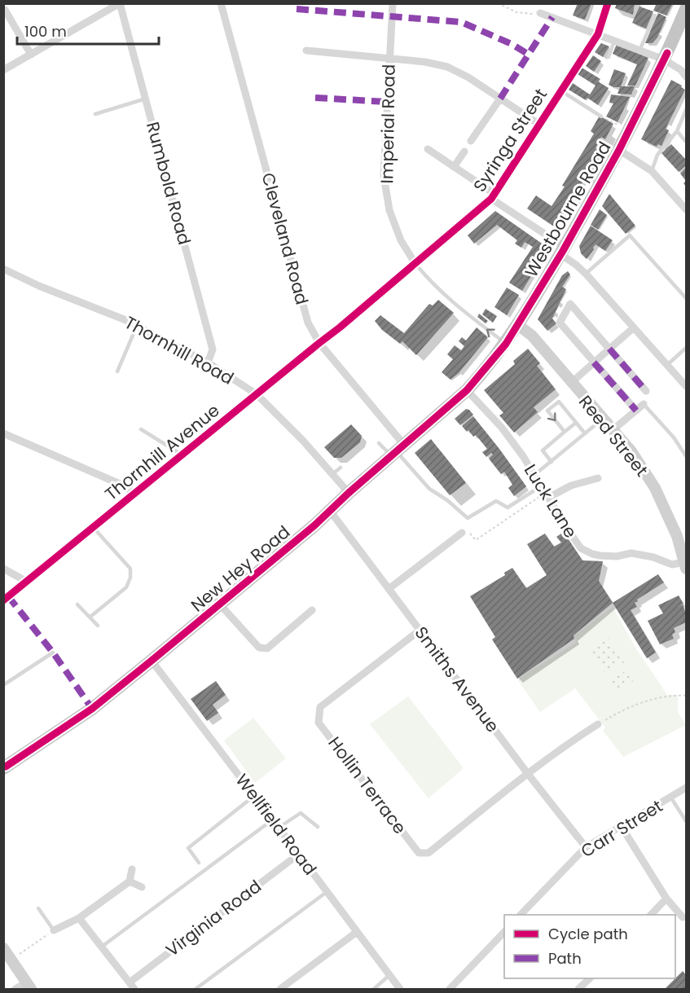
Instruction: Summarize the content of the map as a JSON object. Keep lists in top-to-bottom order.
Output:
{
  "streets": {
    "highway": ["Westbourne Road", "New Hey Road"],
    "street": [
      "Imperial Road",
      "Syringa Street",
      "Rumbold Road",
      "Cleveland Road",
      "Thornhill Road",
      "Reed Street",
      "Thornhill Avenue",
      "Luck Lane",
      "Smiths Avenue",
      "Hollin Terrace",
      "Wellfield Road",
      "Carr Street",
      "Virginia Road"
    ]
  },
  "crossings": [
    ["Imperial Road", "Syringa Street"],
    ["Imperial Road", "Westbourne Road"],
    ["Syringa Street", "Thornhill Avenue"],
    ["Rumbold Road", "Thornhill Road"],
    ["Westbourne Road", "Reed Street"],
    ["Westbourne Road", "New Hey Road"],
    ["Cleveland Road", "Thornhill Avenue"],
    ["Cleveland Road", "New Hey Road"],
    ["Thornhill Road", "Thornhill Avenue"],
    ["Thornhill Road", "New Hey Road"],
    ["Reed Street", "Luck Lane"],
    ["Luck Lane", "New Hey Road"],
    ["New Hey Road", "Smiths Avenue"],
    ["New Hey Road", "Wellfield Road"],
    ["Smiths Avenue", "Hollin Terrace"],
    ["Smiths Avenue", "Carr Street"],
    ["Wellfield Road", "Virginia Road"]
  ],
  "legend": ["Cycle path", "Path"],
  "scale_bar": "100 m"
}
